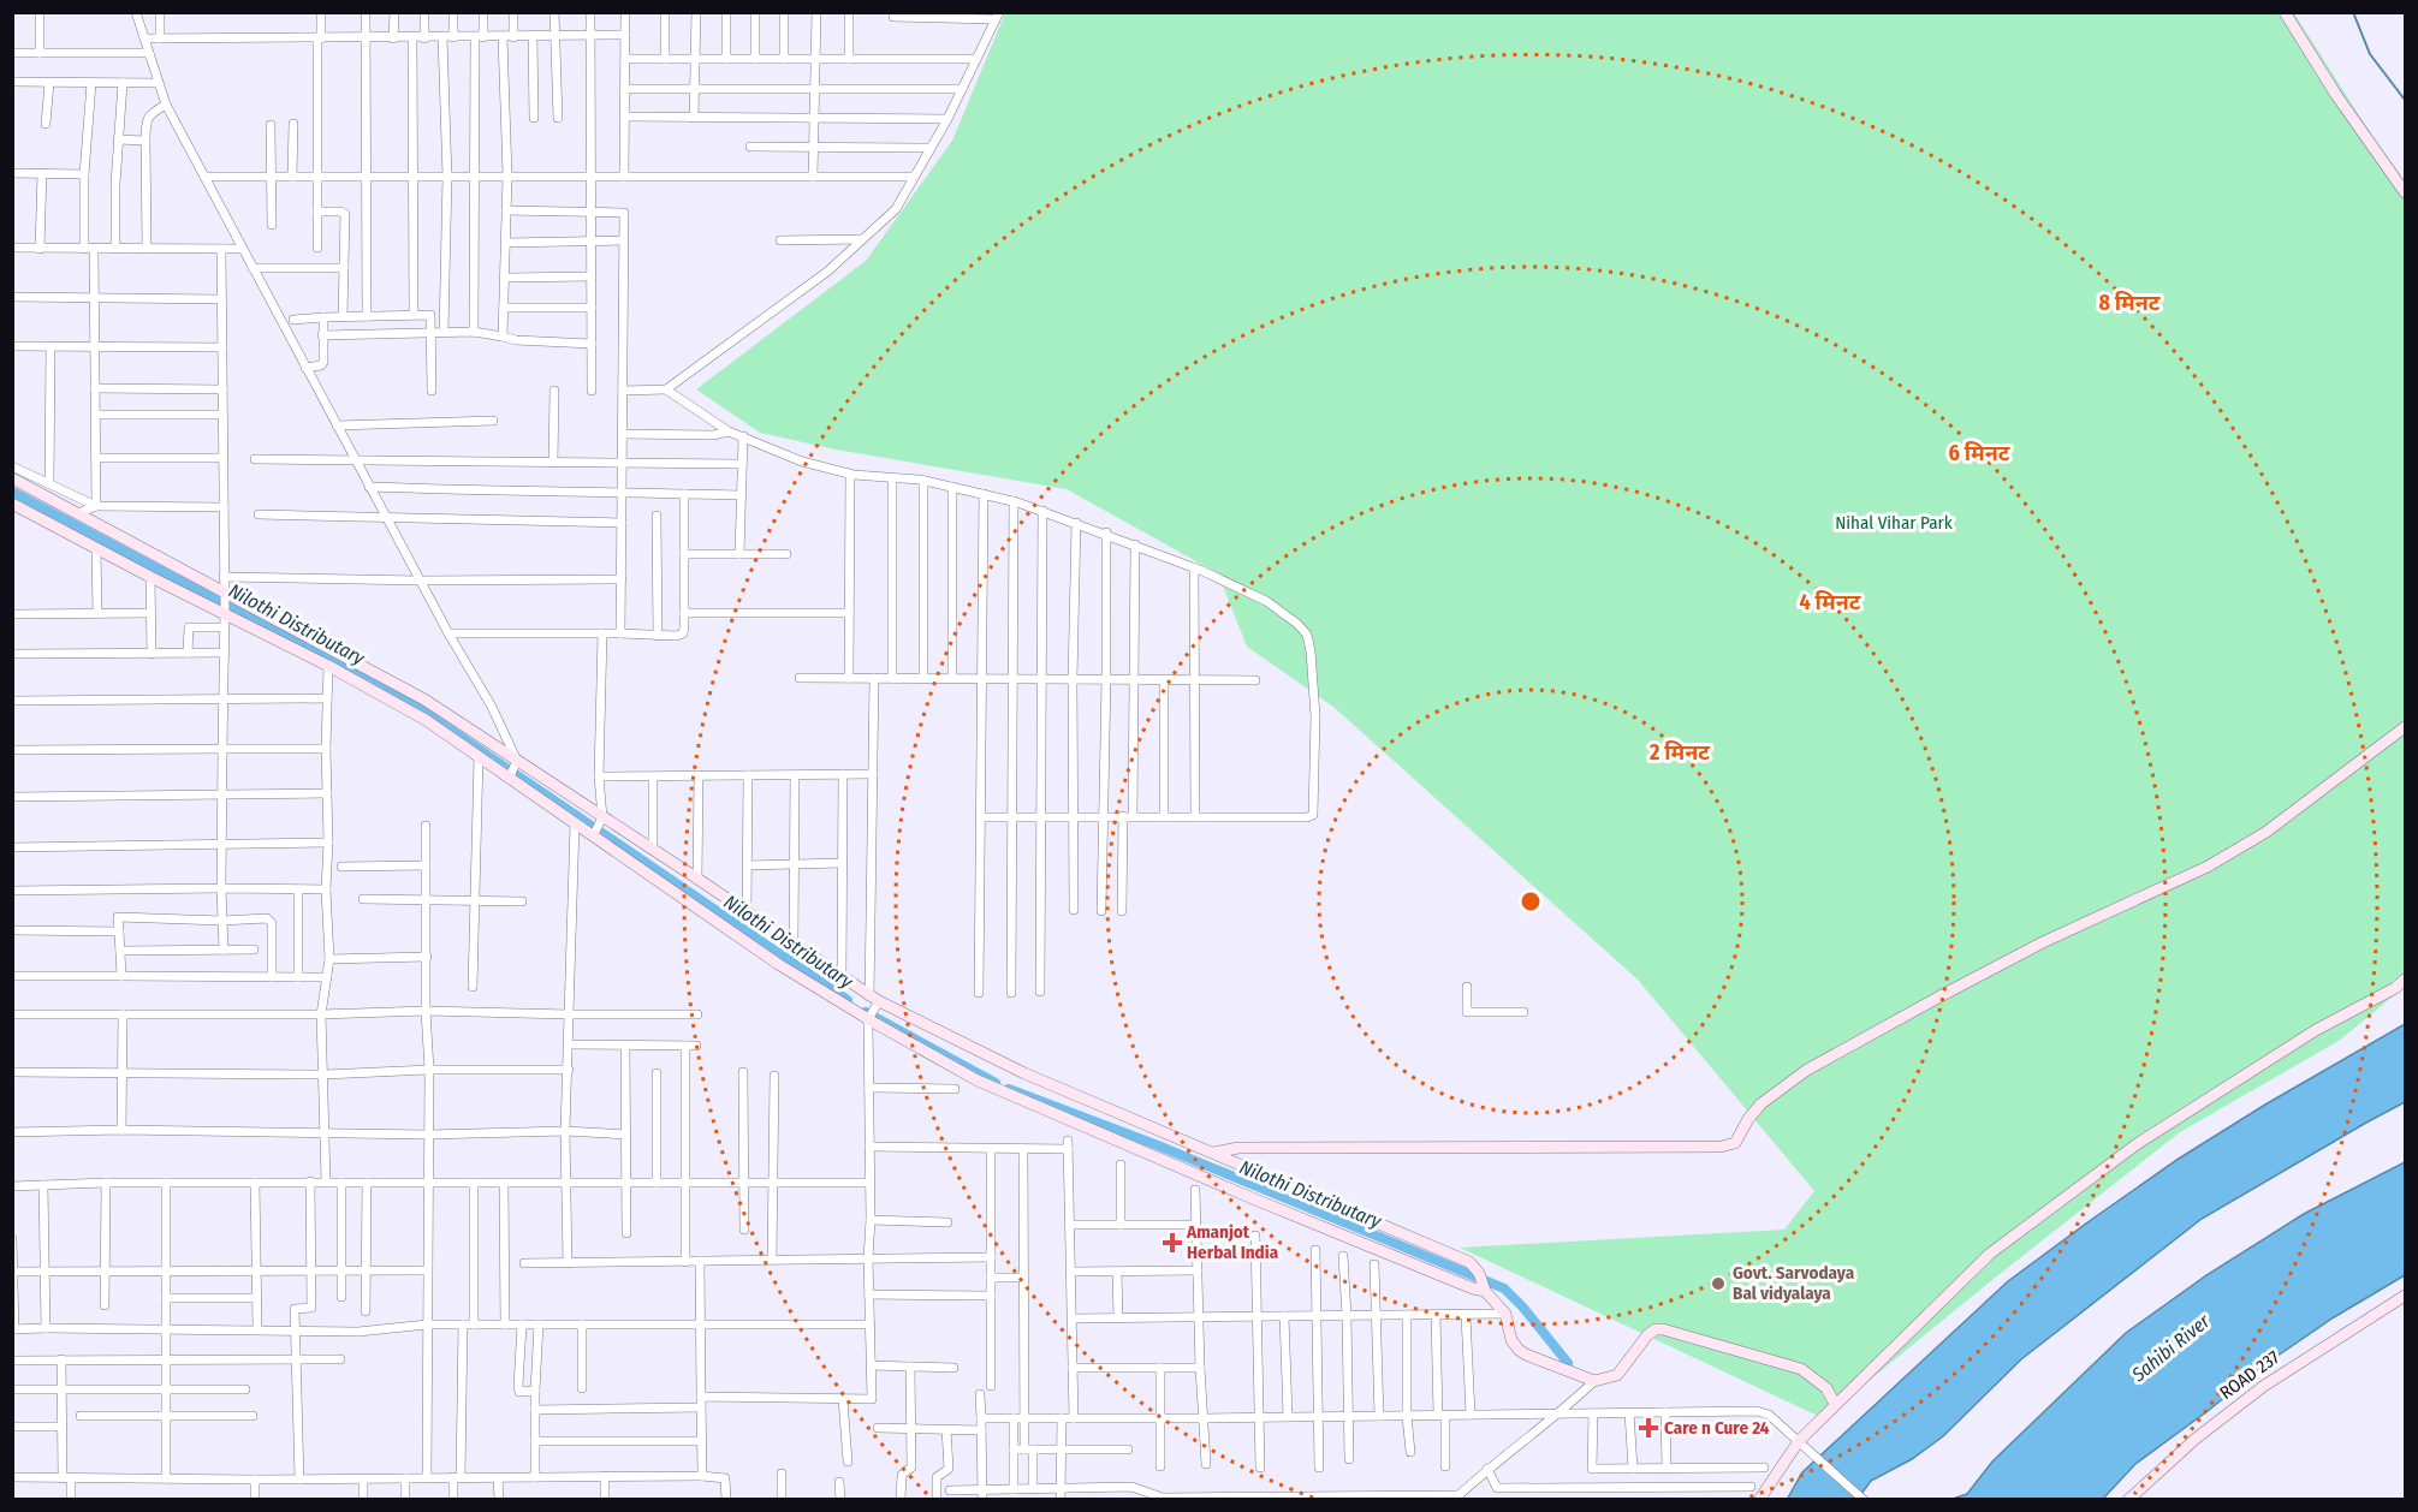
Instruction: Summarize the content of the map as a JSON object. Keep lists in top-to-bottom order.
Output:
{
  "streets": {
    "street": ["ROAD 237"]
  },
  "water": ["Nilothi Distributary", "Sahibi River"],
  "parks": ["Nihal Vihar Park"],
  "places": {
    "health": ["Amanjot Herbal India", "Care n Cure 24"],
    "other": ["Govt. Sarvodaya Bal vidyalaya"]
  },
  "rings": [
    "8 मिनट",
    "6 मिनट",
    "4 मिनट",
    "2 मिनट"
  ]
}
